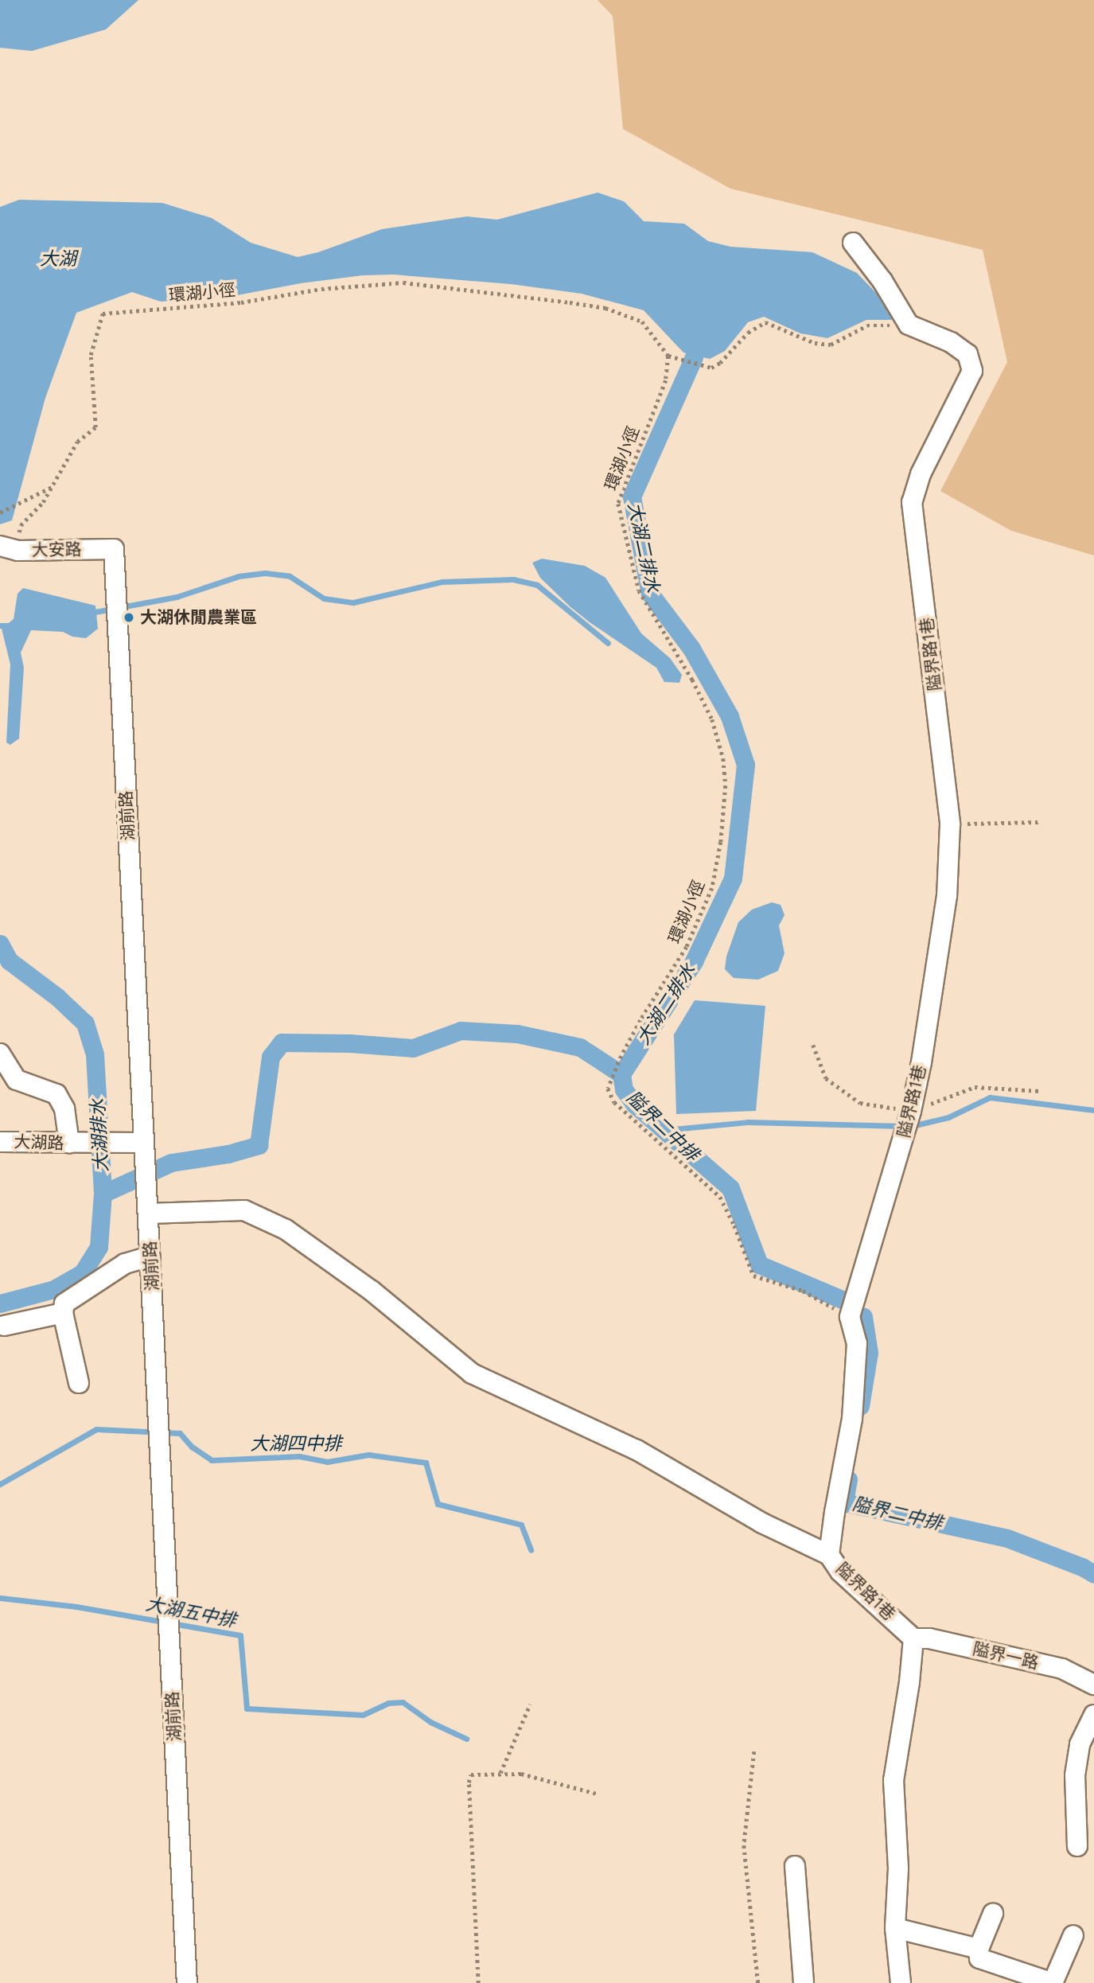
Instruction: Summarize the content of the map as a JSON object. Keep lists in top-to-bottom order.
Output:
{
  "streets": {
    "street": [
      "大安路",
      "隘界路1巷",
      "湖前路",
      "大湖路",
      "隘界一路"
    ],
    "path": ["環湖小徑"]
  },
  "crossings": [
    ["環湖小徑", "隘界路1巷"],
    ["大安路", "湖前路"],
    ["隘界路1巷", "隘界一路"],
    ["湖前路", "大湖路"]
  ],
  "water": [
    "大湖",
    "大湖二排水",
    "隘界二中排",
    "大湖排水",
    "大湖四中排",
    "大湖五中排"
  ],
  "places": ["大湖休閒農業區"]
}
